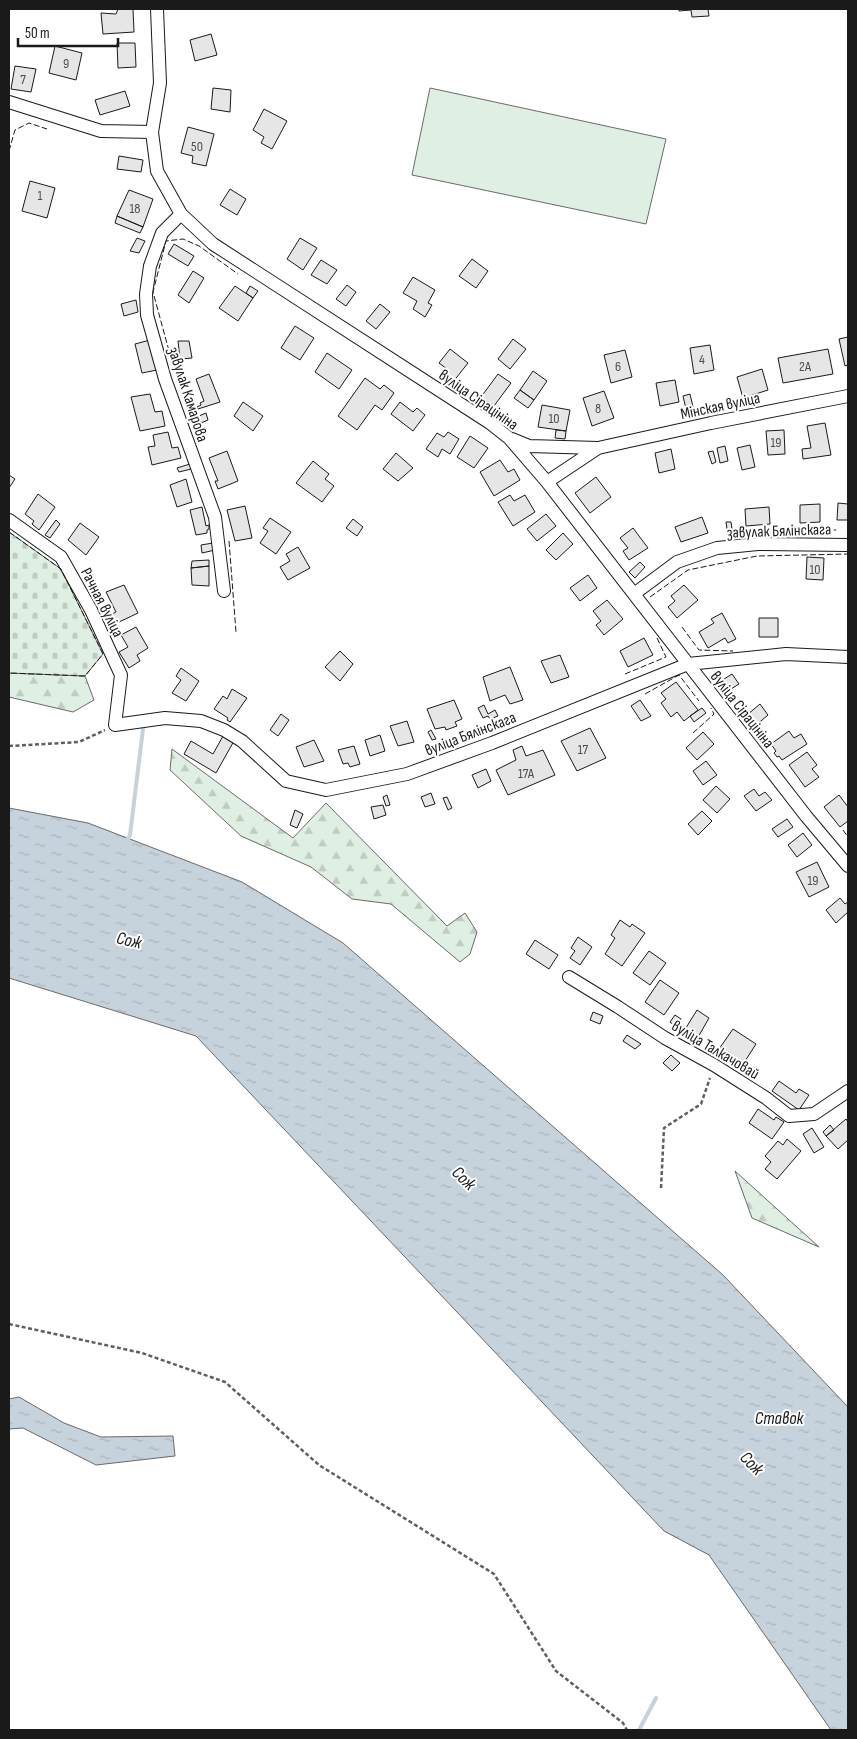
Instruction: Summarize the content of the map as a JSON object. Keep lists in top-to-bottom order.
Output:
{
  "streets": {
    "street": [
      "завулак Камарова",
      "вуліца Сірацініна",
      "Мінская вуліца",
      "завулак Бялінскага",
      "Рачная вуліца",
      "вуліца Бялінскага",
      "вуліца Талкачовай"
    ]
  },
  "crossings": [
    ["завулак Камарова", "вуліца Сірацініна"],
    ["вуліца Сірацініна", "Мінская вуліца"],
    ["вуліца Сірацініна", "завулак Бялінскага"],
    ["вуліца Сірацініна", "вуліца Бялінскага"],
    ["Рачная вуліца", "вуліца Бялінскага"]
  ],
  "water": ["Сож", "Ставок"],
  "house_numbers": [
    "9",
    "7",
    "50",
    "1",
    "18",
    "4",
    "6",
    "2А",
    "8",
    "10",
    "19",
    "10",
    "17",
    "17А",
    "19"
  ],
  "scale_bar": "50 m"
}
